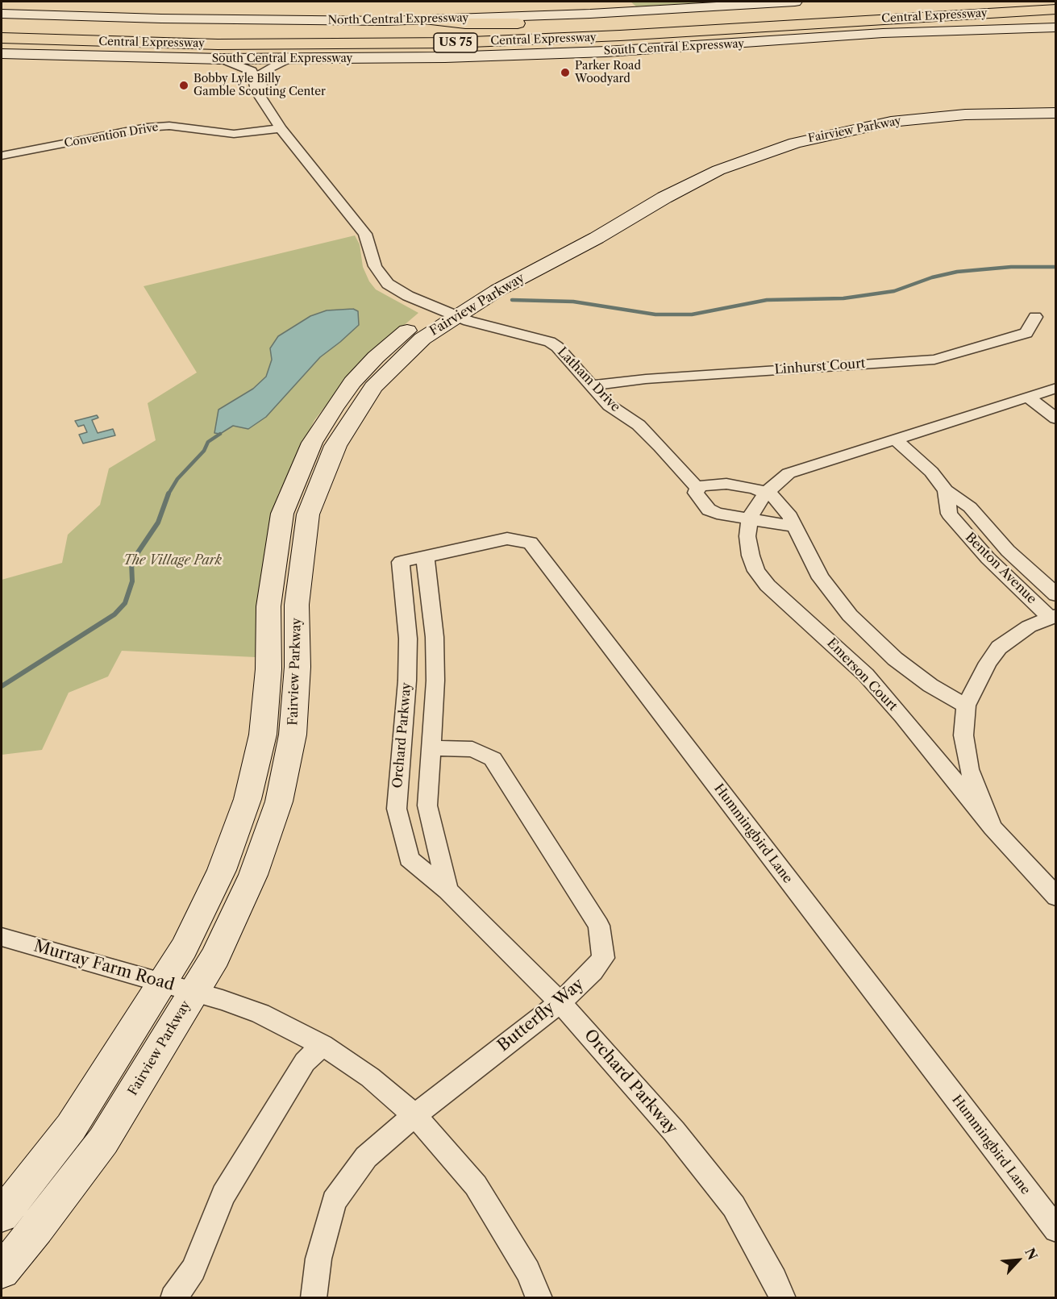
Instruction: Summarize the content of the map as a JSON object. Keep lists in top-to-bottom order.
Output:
{
  "streets": {
    "highway": ["Central Expressway", "US 75"],
    "street": [
      "North Central Expressway",
      "South Central Expressway",
      "Fairview Parkway",
      "Convention Drive",
      "Linhurst Court",
      "Latham Drive",
      "Benton Avenue",
      "Emerson Court",
      "Orchard Parkway",
      "Hummingbird Lane",
      "Murray Farm Road",
      "Butterfly Way"
    ]
  },
  "crossings": [
    ["South Central Expressway", "Latham Drive"],
    ["Fairview Parkway", "Latham Drive"],
    ["Fairview Parkway", "Murray Farm Road"],
    ["Convention Drive", "Latham Drive"],
    ["Linhurst Court", "Latham Drive"],
    ["Benton Avenue", "Emerson Court"],
    ["Orchard Parkway", "Hummingbird Lane"],
    ["Orchard Parkway", "Butterfly Way"],
    ["Murray Farm Road", "Butterfly Way"]
  ],
  "parks": ["The Village Park"],
  "places": ["Parker Road Woodyard", "Bobby Lyle Billy Gamble Scouting Center"],
  "north": "top right"
}
